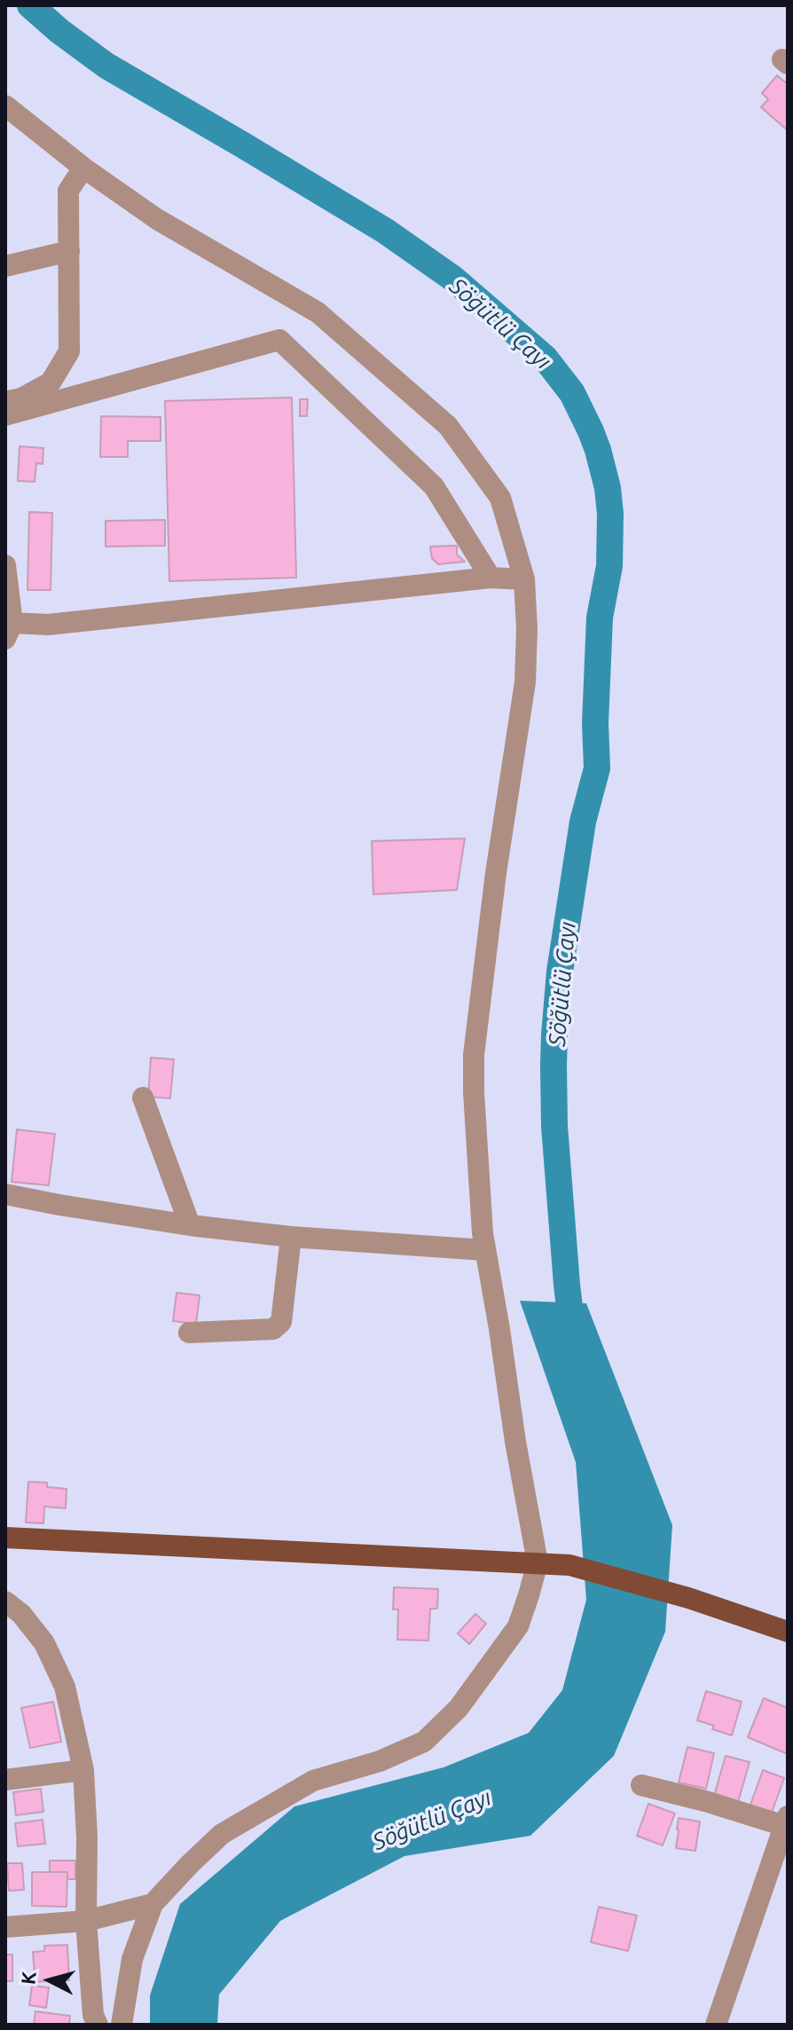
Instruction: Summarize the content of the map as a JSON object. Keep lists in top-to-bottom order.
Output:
{
  "water": ["Söğütlü Çayı"],
  "north": "left"
}
